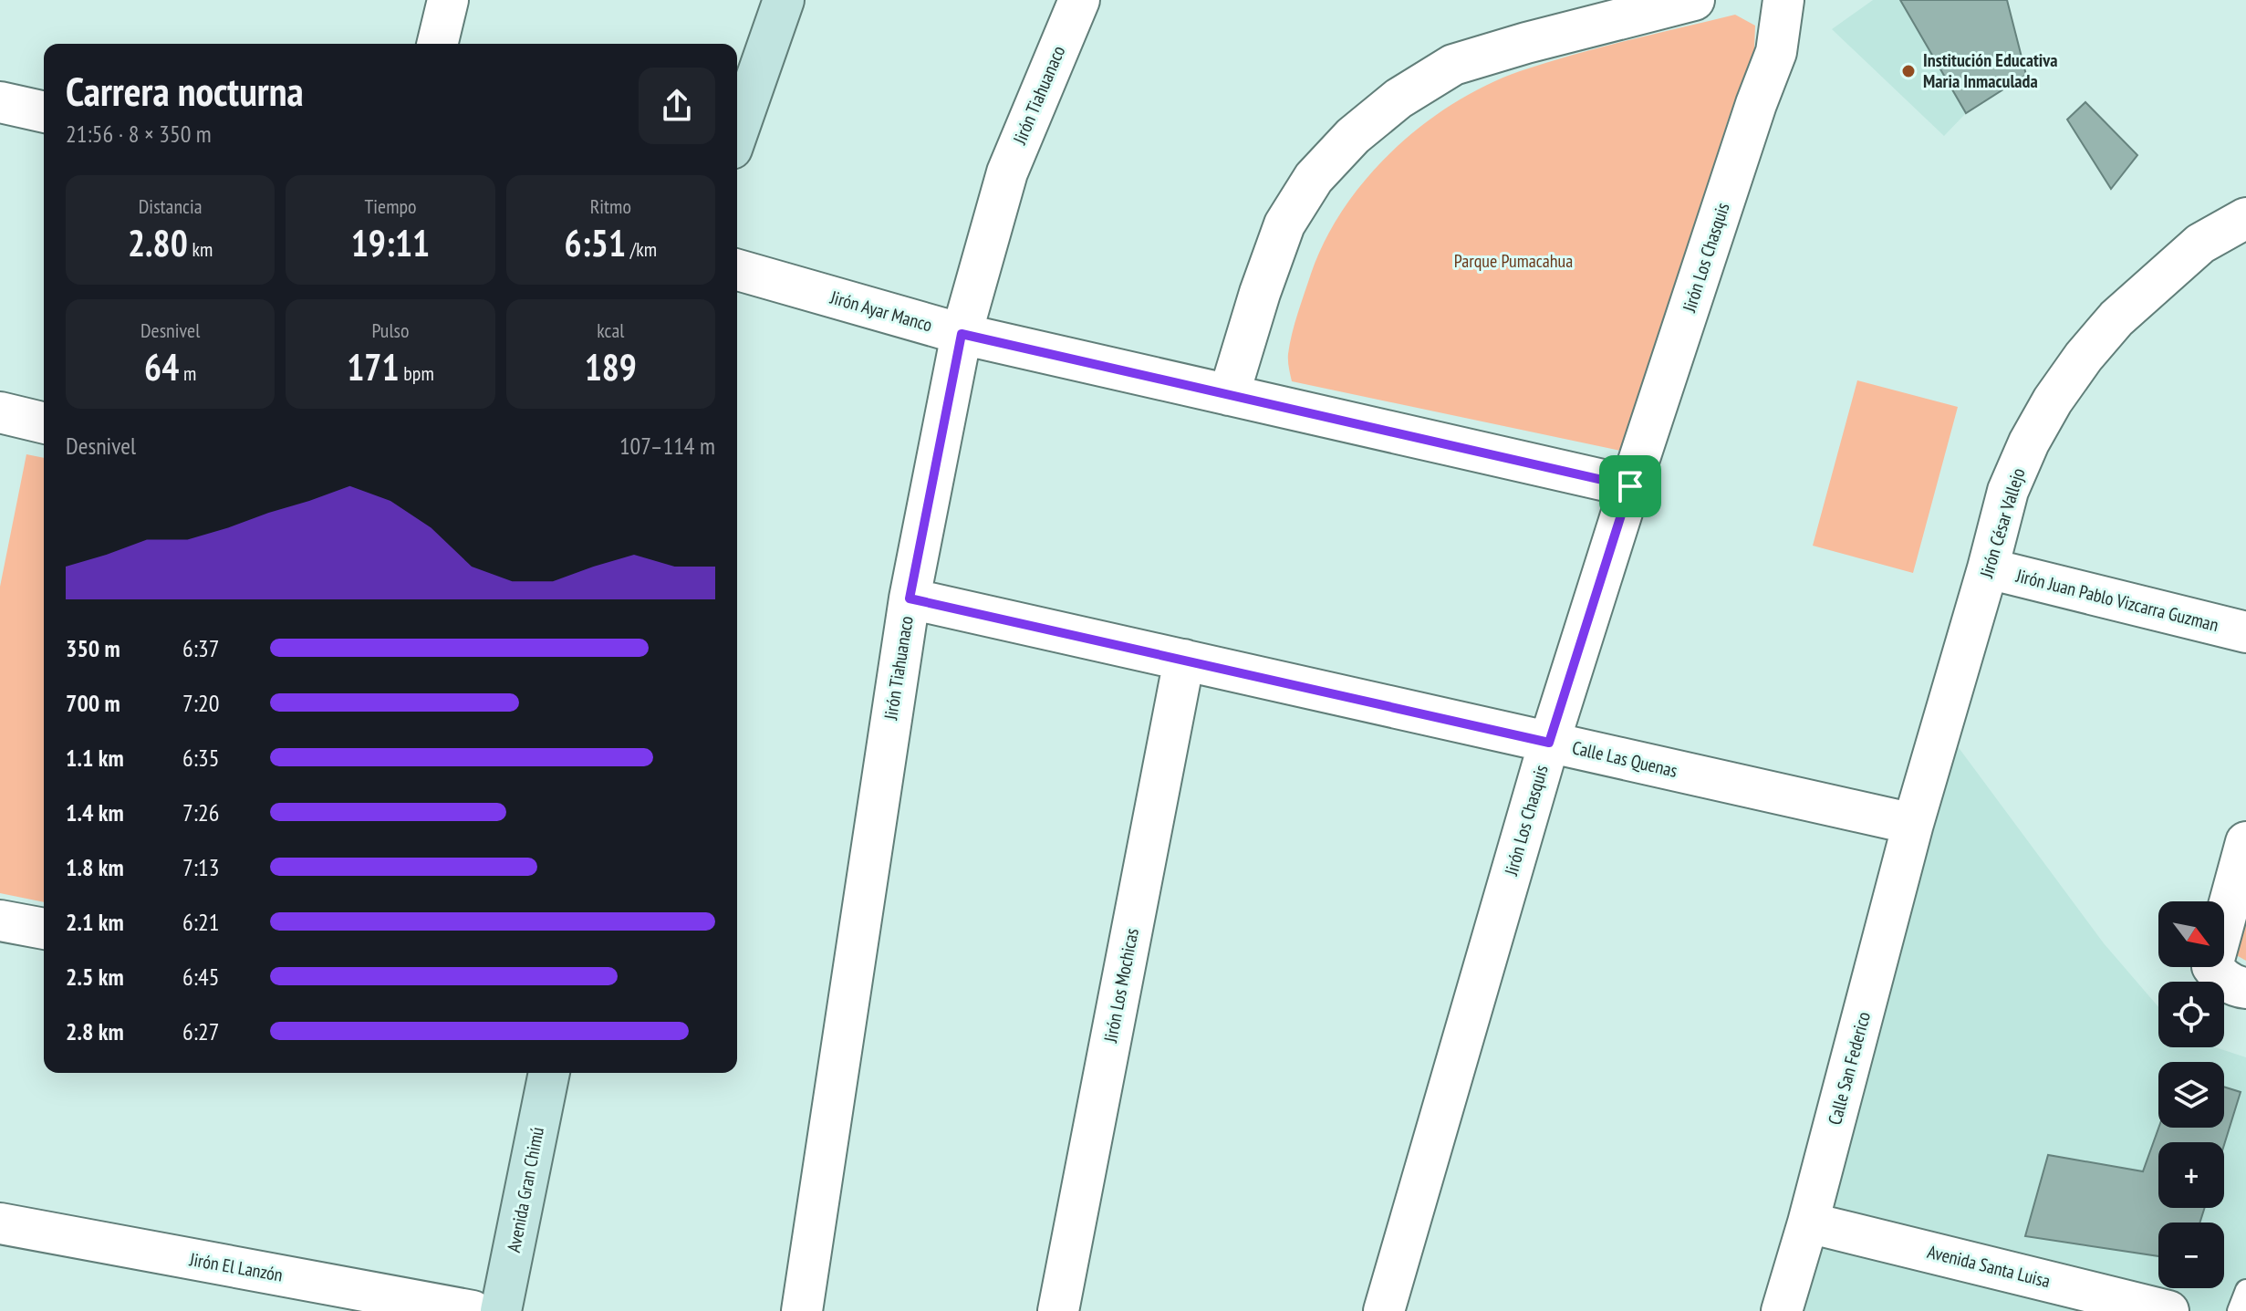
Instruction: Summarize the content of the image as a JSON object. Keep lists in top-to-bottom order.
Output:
{
  "streets": {
    "street": [
      "Jirón Tiahuanaco",
      "Jirón Los Chasquis",
      "Jirón Ayar Manco",
      "Jirón César Vallejo",
      "Jirón Juan Pablo Vizcarra Guzman",
      "Calle Las Quenas",
      "Jirón Los Mochicas",
      "Calle San Federico",
      "Avenida Gran Chimú",
      "Avenida Santa Luisa",
      "Jirón El Lanzón"
    ]
  },
  "crossings": [
    ["Jirón Tiahuanaco", "Jirón Ayar Manco"],
    ["Jirón Tiahuanaco", "Calle Las Quenas"],
    ["Jirón Los Chasquis", "Jirón Ayar Manco"],
    ["Jirón Los Chasquis", "Calle Las Quenas"],
    ["Jirón César Vallejo", "Jirón Juan Pablo Vizcarra Guzman"],
    ["Jirón César Vallejo", "Calle Las Quenas"],
    ["Jirón César Vallejo", "Calle San Federico"],
    ["Calle Las Quenas", "Jirón Los Mochicas"],
    ["Calle Las Quenas", "Calle San Federico"],
    ["Calle San Federico", "Avenida Santa Luisa"]
  ],
  "parks": ["Parque Pumacahua"],
  "places": ["Institución Educativa Maria Inmaculada"],
  "north": "bottom right",
  "page": {
    "heading": ["Carrera nocturna", "21:56 · 8 × 350 m"],
    "stats": [
      ["Distancia", "2.80 km"],
      ["Tiempo", "19:11"],
      ["Ritmo", "6:51 /km"],
      ["Desnivel", "64 m"],
      ["Pulso", "171 bpm"],
      ["kcal", "189"]
    ],
    "chart": ["Desnivel", "107–114 m"],
    "list": [
      {
        "name": "350 m",
        "note": "6:37"
      },
      {
        "name": "700 m",
        "note": "7:20"
      },
      {
        "name": "1.1 km",
        "note": "6:35"
      },
      {
        "name": "1.4 km",
        "note": "7:26"
      },
      {
        "name": "1.8 km",
        "note": "7:13"
      },
      {
        "name": "2.1 km",
        "note": "6:21"
      },
      {
        "name": "2.5 km",
        "note": "6:45"
      },
      {
        "name": "2.8 km",
        "note": "6:27"
      }
    ],
    "map_buttons": ["+", "−"]
  }
}
